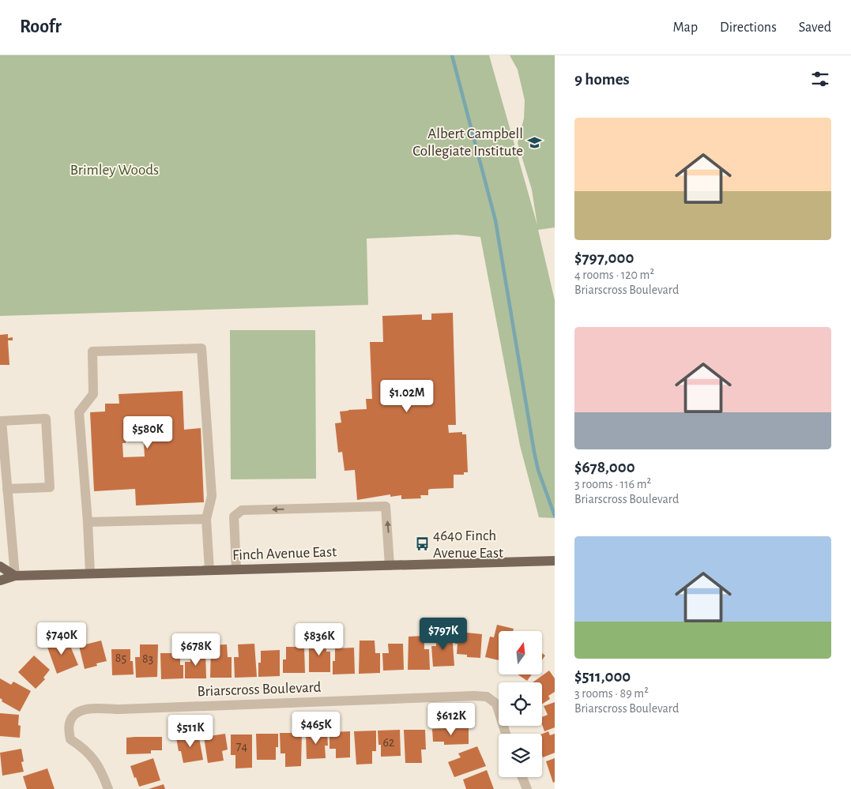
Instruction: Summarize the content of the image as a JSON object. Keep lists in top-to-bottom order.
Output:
{
  "streets": {
    "main road": ["Finch Avenue East"],
    "street": ["Briarscross Boulevard"]
  },
  "parks": ["Brimley Woods"],
  "places": {
    "school or university": ["Albert Campbell Collegiate Institute"],
    "bus stop": ["4640 Finch Avenue East"]
  },
  "house_numbers": [
    "85",
    "83",
    "62",
    "74"
  ],
  "north": "top",
  "page": {
    "header": "Roofr",
    "nav": ["Map", "Directions", "Saved"],
    "heading": "9 homes",
    "list": [
      {
        "name": "$797,000",
        "note": "4 rooms · 120 m² · Briarscross Boulevard"
      },
      {
        "name": "$678,000",
        "note": "3 rooms · 116 m² · Briarscross Boulevard"
      },
      {
        "name": "$511,000",
        "note": "3 rooms · 89 m² · Briarscross Boulevard"
      }
    ],
    "price": [
      "$1.02M",
      "$580K",
      "$797K",
      "$740K",
      "$836K",
      "$678K",
      "$612K",
      "$465K",
      "$511K"
    ]
  }
}
